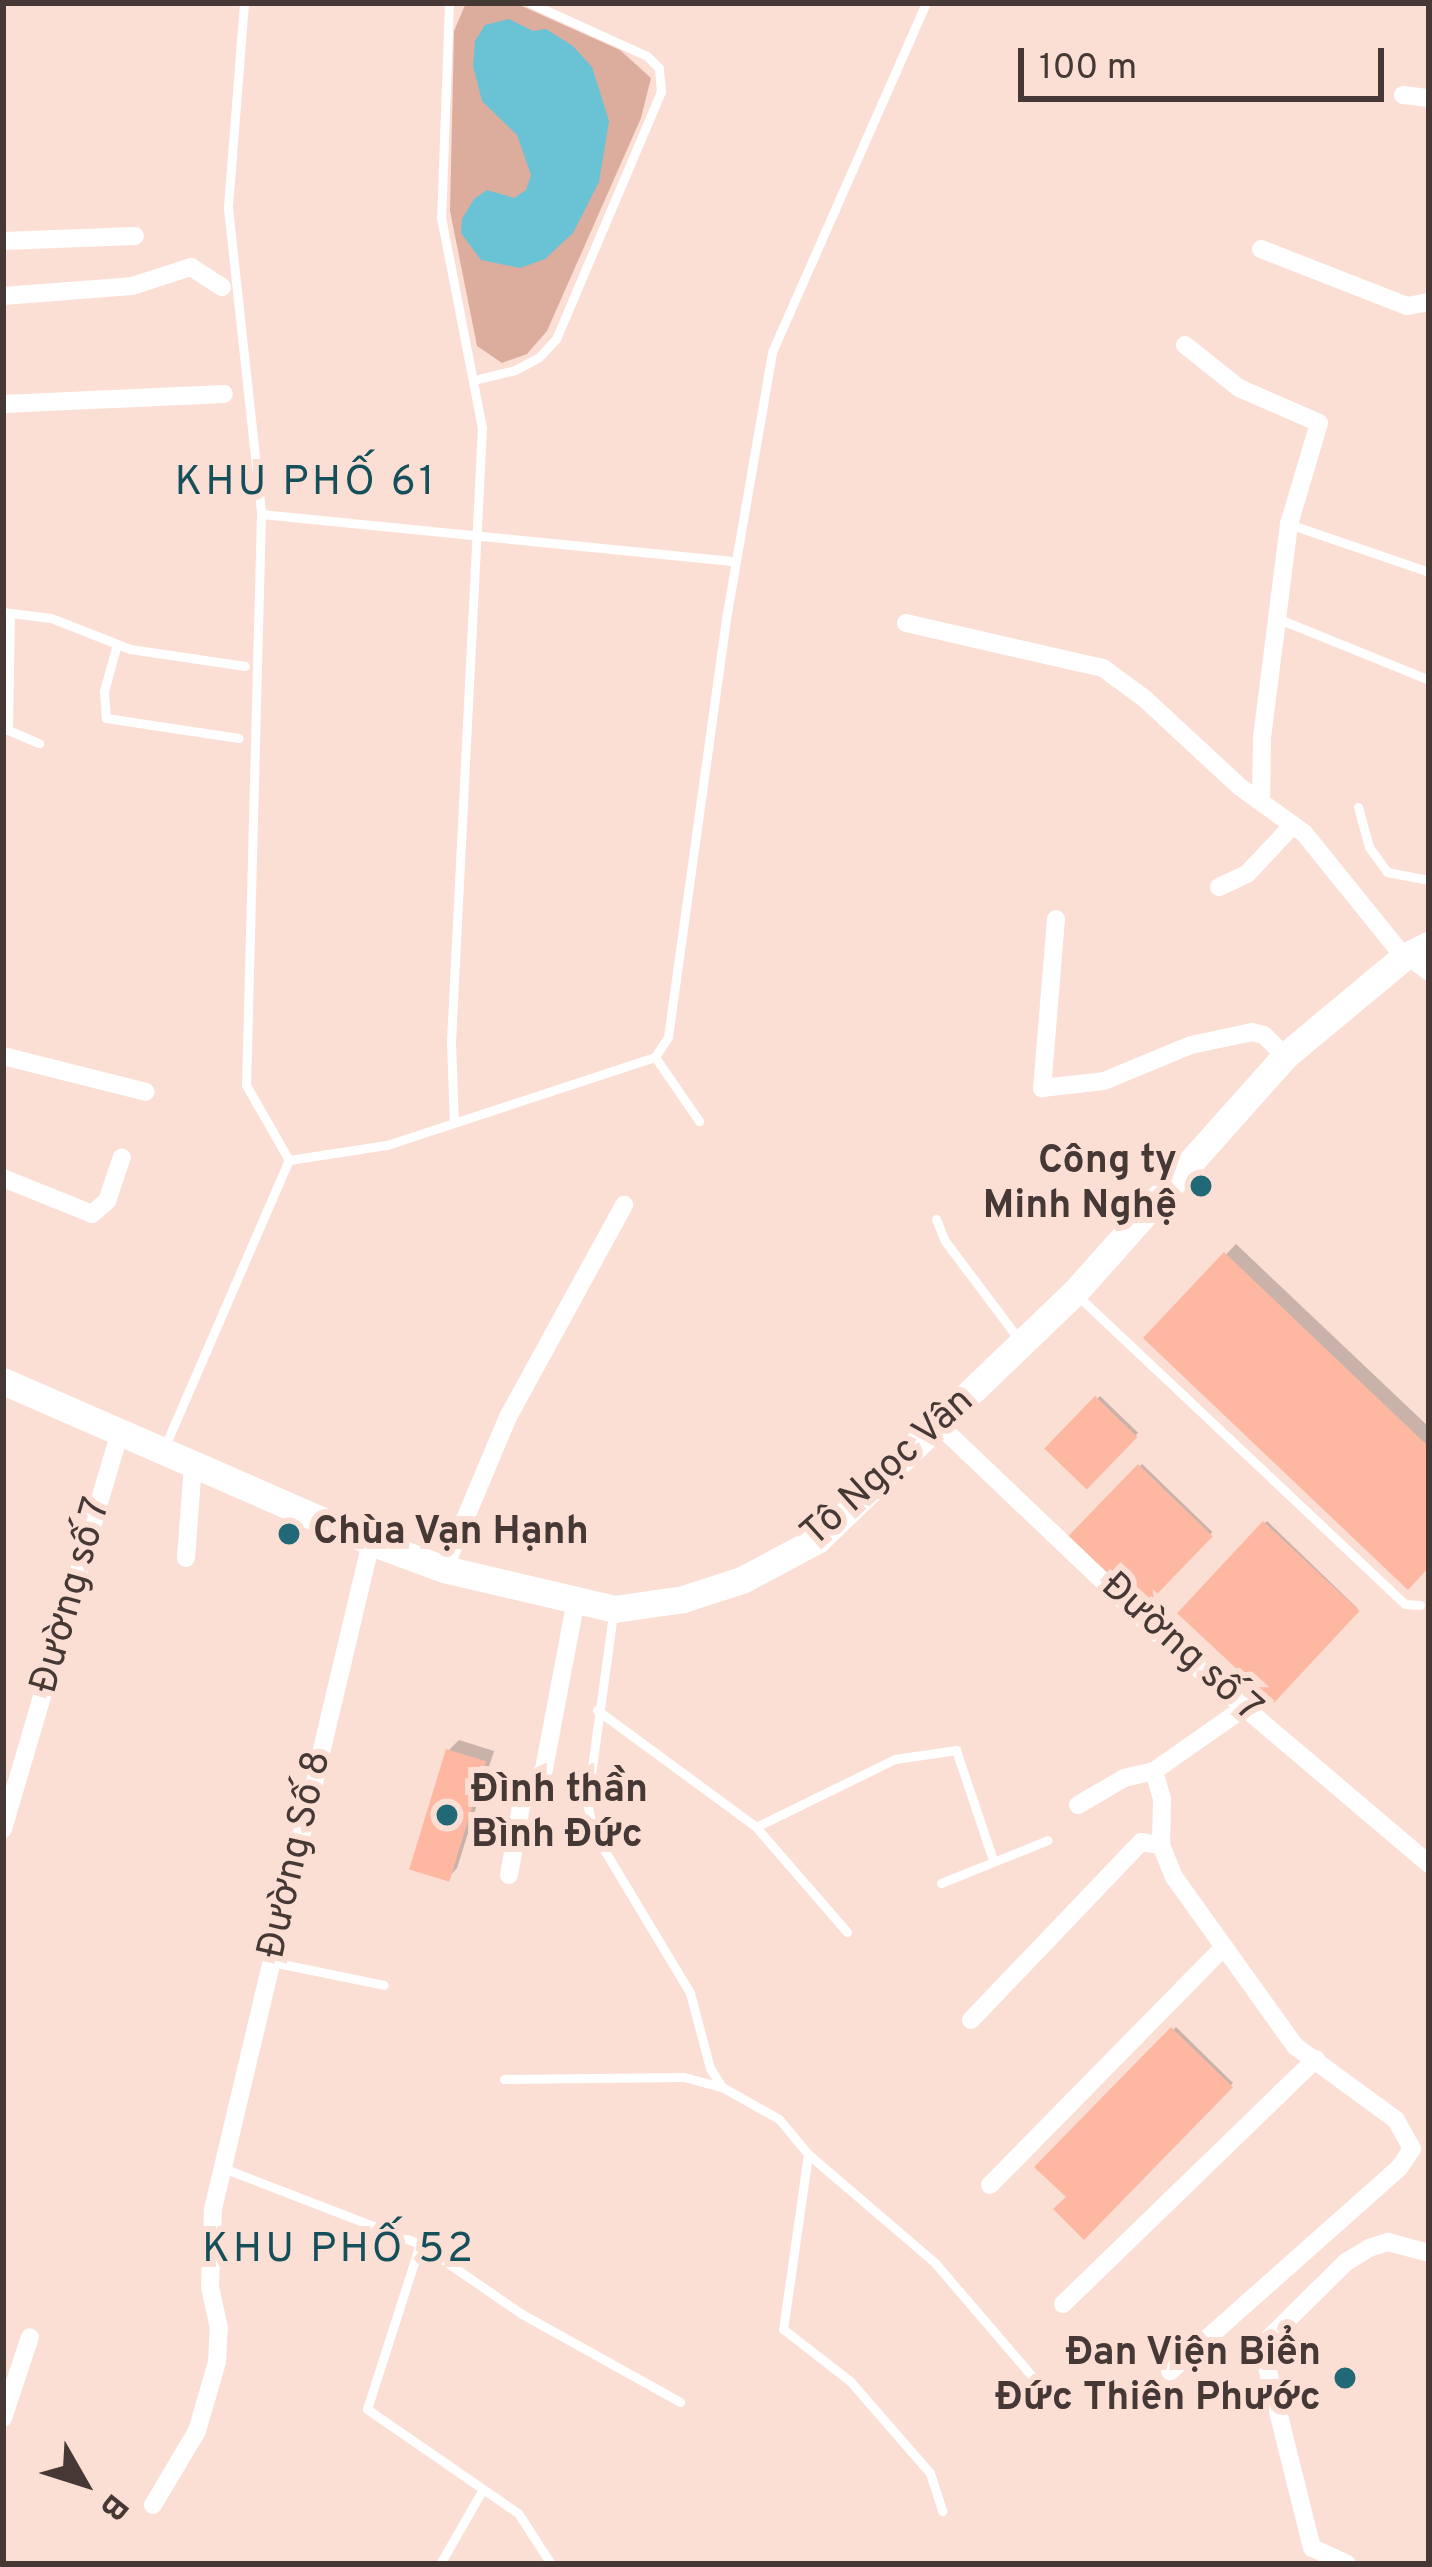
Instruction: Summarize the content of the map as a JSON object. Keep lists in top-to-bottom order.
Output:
{
  "streets": {
    "main road": ["Tô Ngọc Vân"],
    "street": ["Đường số 7", "Đường Số 8"]
  },
  "crossings": [
    ["Tô Ngọc Vân", "Đường số 7"],
    ["Tô Ngọc Vân", "Đường Số 8"]
  ],
  "districts": ["KHU PHỐ 61", "KHU PHỐ 52"],
  "places": [
    "Công ty Minh Nghệ",
    "Chùa Vạn Hạnh",
    "Đình thần Bình Đức",
    "Đan Viện Biển Đức Thiên Phước"
  ],
  "scale_bar": "100 m",
  "north": "bottom right"
}
